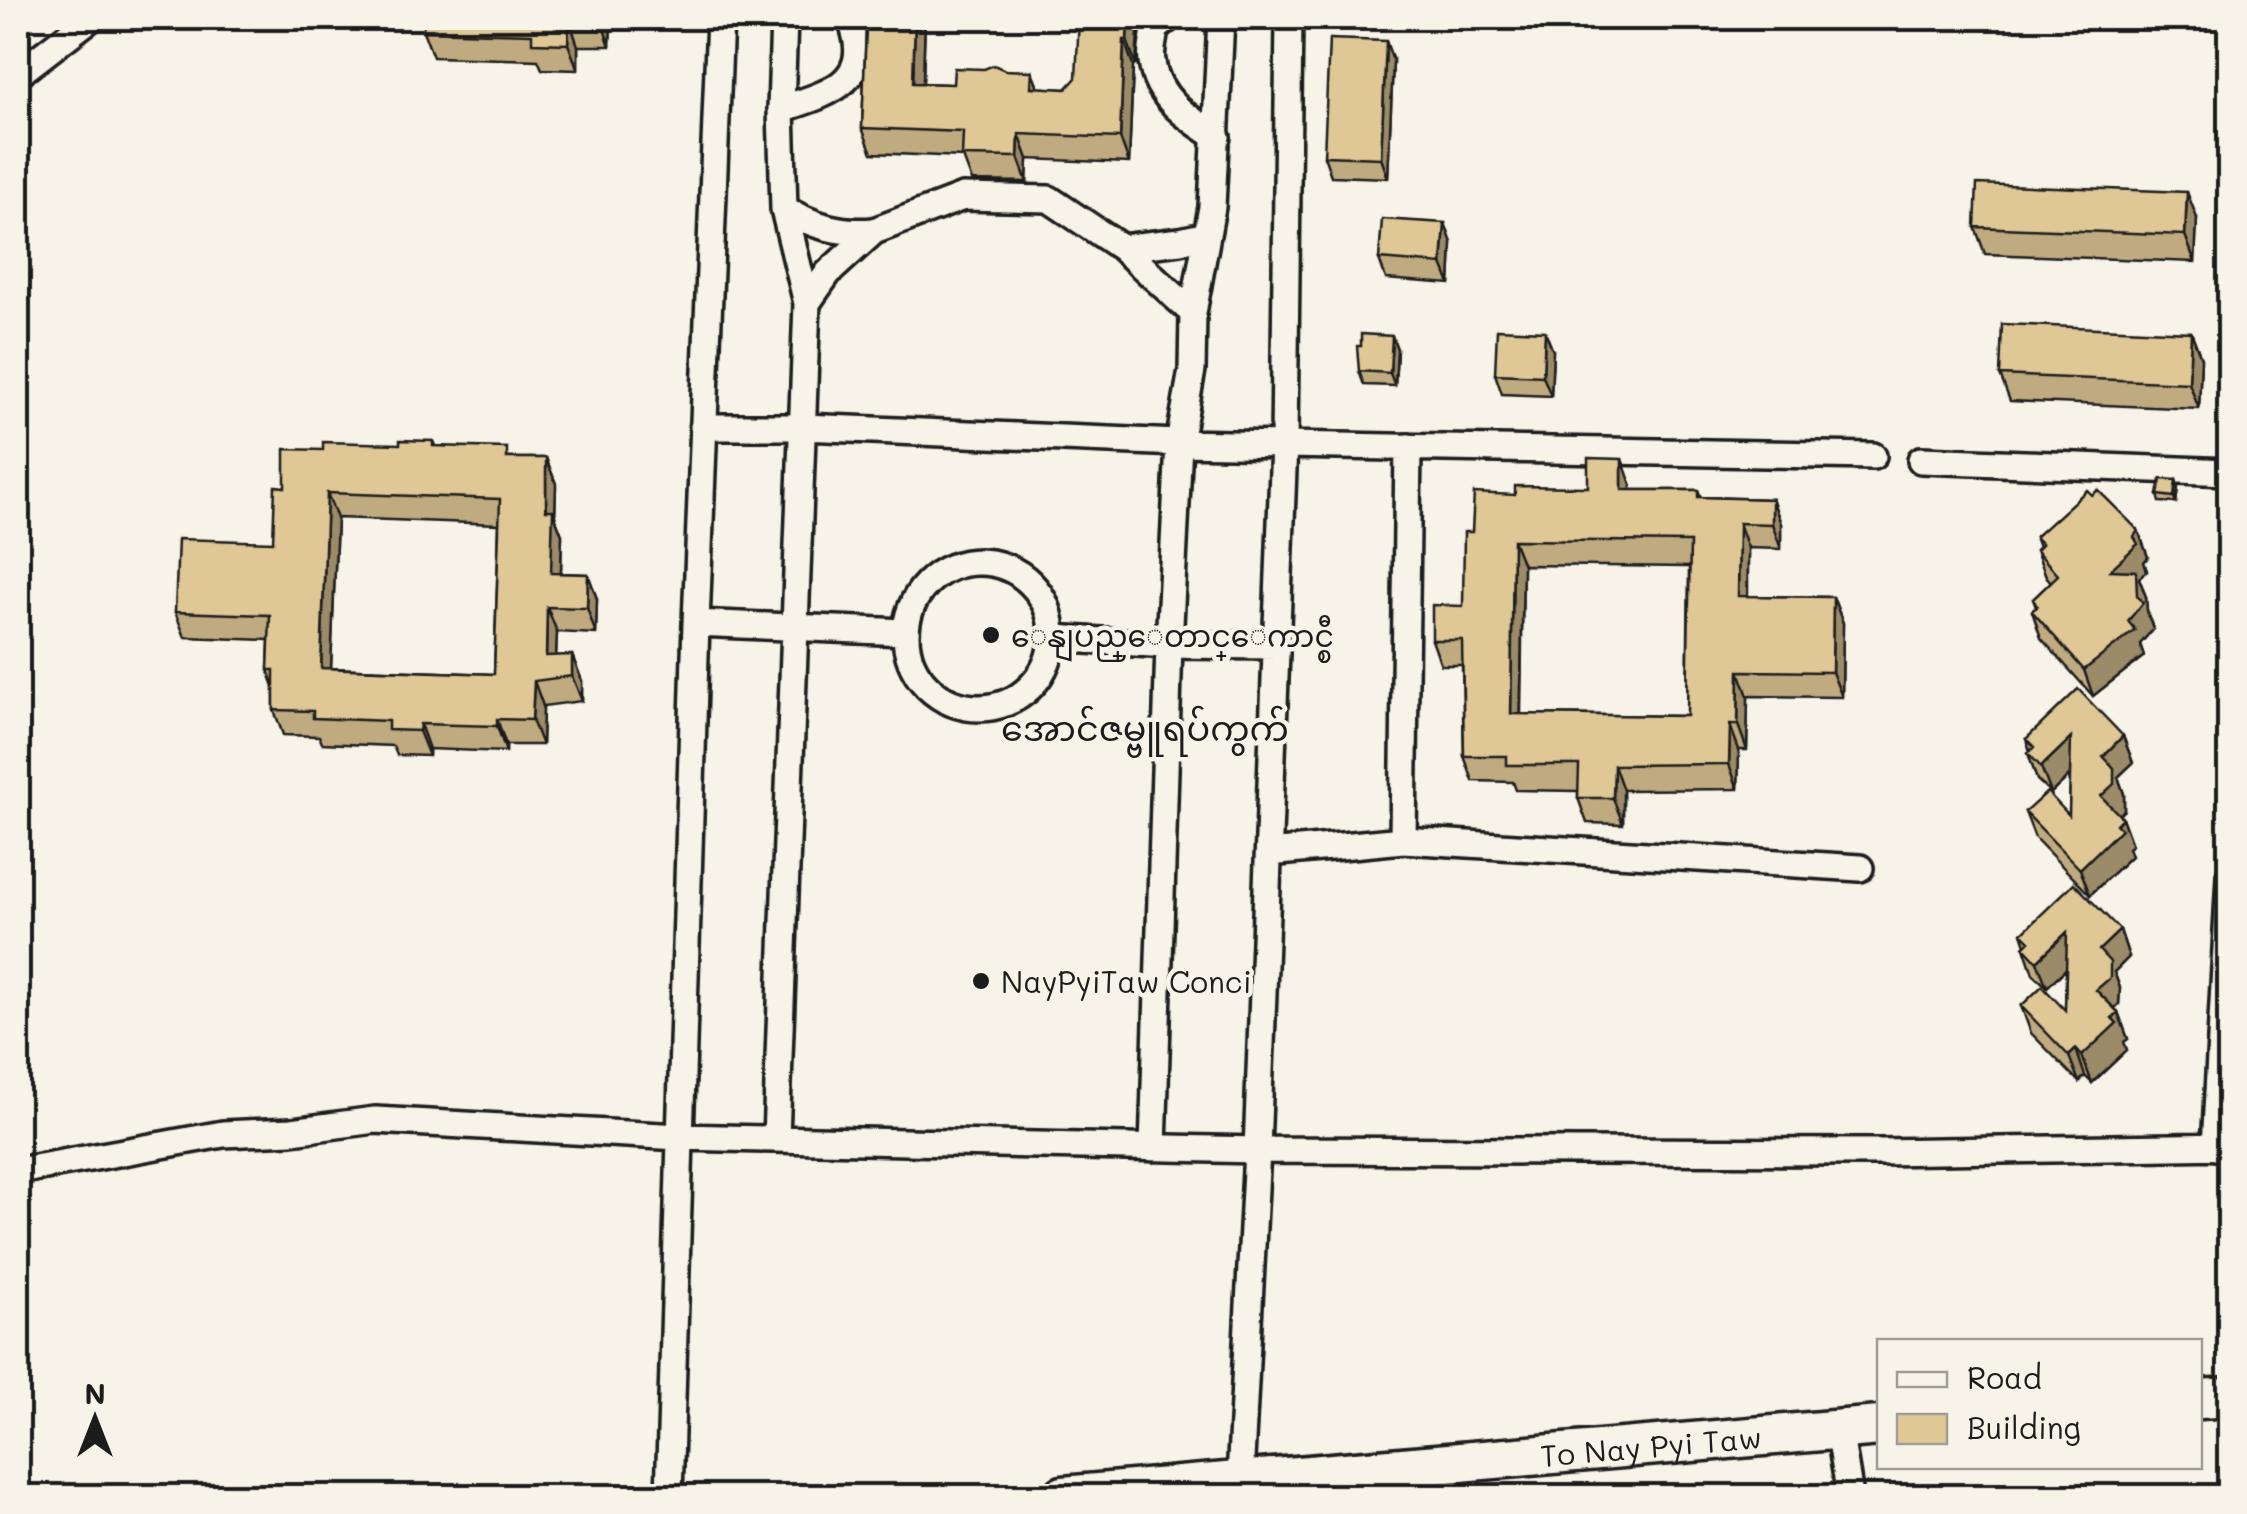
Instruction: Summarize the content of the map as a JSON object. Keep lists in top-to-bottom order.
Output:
{
  "streets": {
    "main road": ["To Nay Pyi Taw"]
  },
  "districts": ["အောင်ဇမ္ဗူရပ်ကွက်"],
  "places": ["ေနျပည္ေတာင္ေကာင္စီ", "NayPyiTaw Conci"],
  "legend": ["Road", "Building"],
  "north": "top"
}
